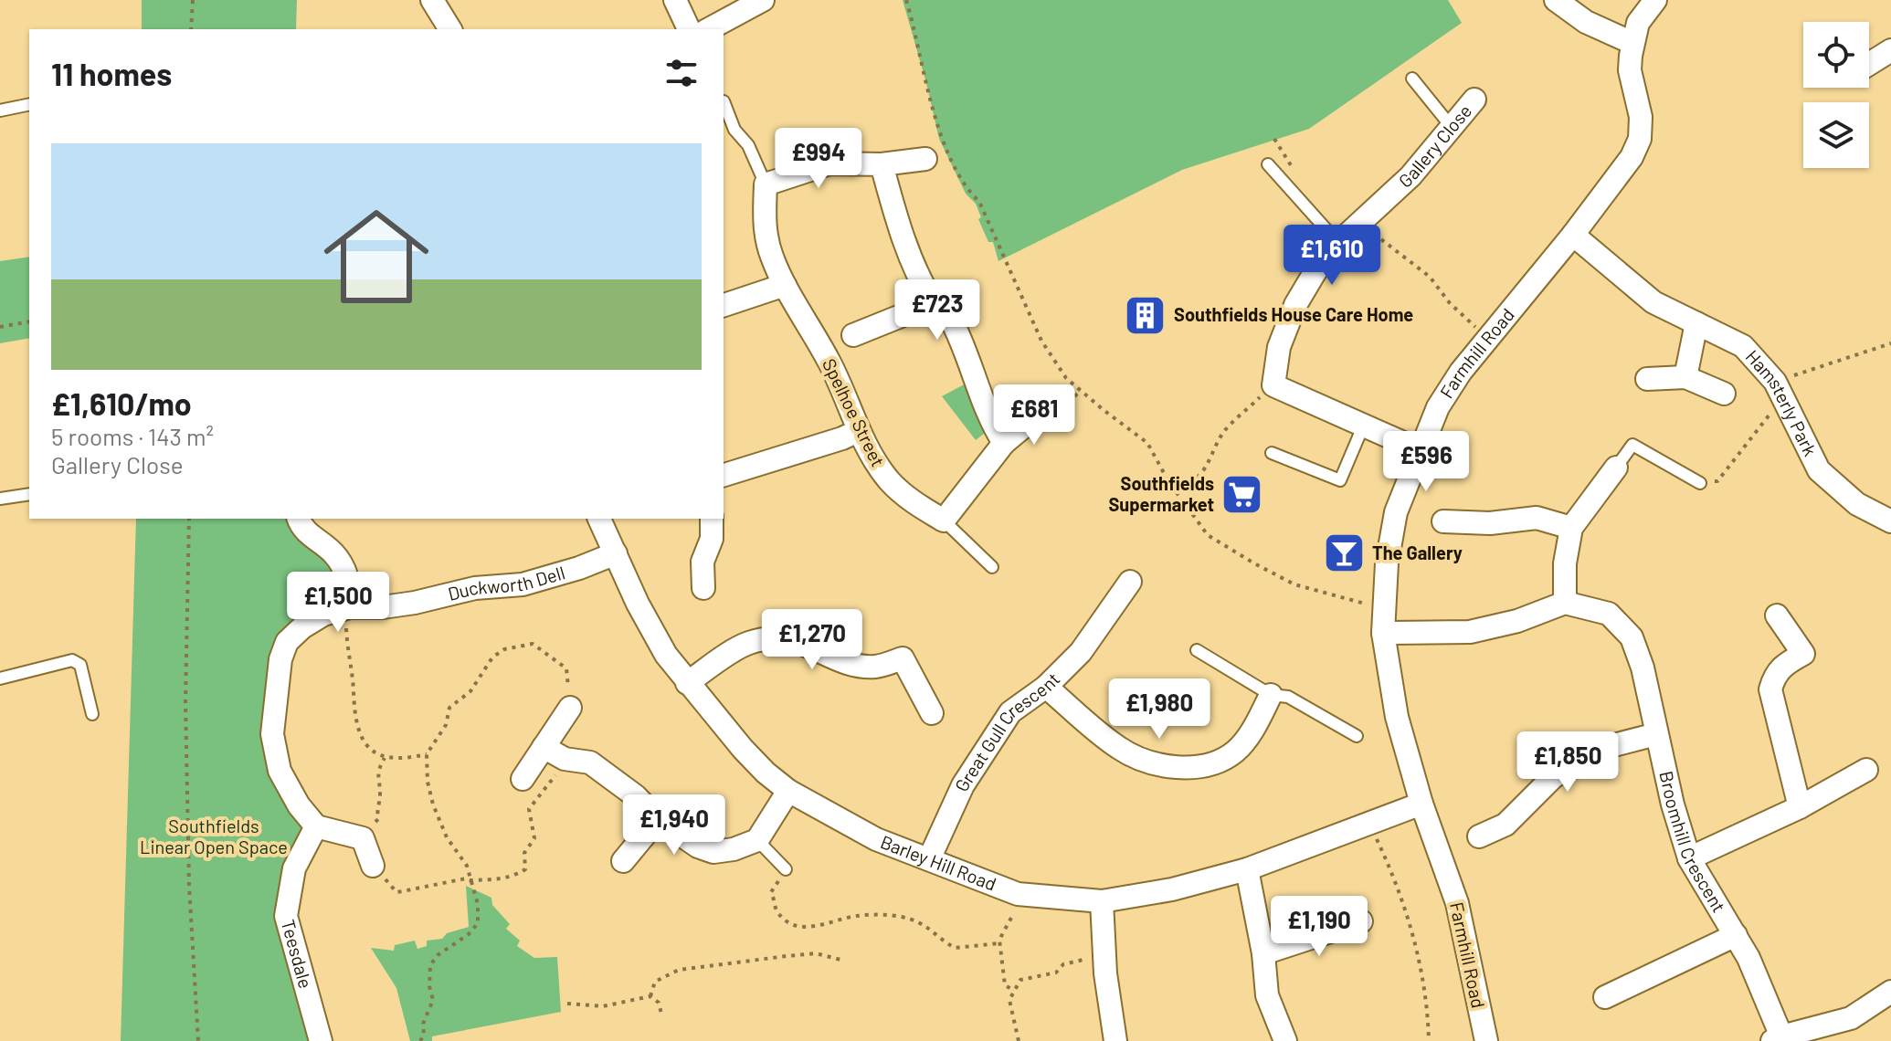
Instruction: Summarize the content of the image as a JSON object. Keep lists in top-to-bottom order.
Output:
{
  "streets": {
    "street": [
      "Gallery Close",
      "Farmhill Road",
      "Hamsterly Park",
      "Spelhoe Street",
      "Duckworth Dell",
      "Great Gull Crescent",
      "Broomhill Crescent",
      "Barley Hill Road",
      "Teesdale"
    ]
  },
  "crossings": [
    ["Farmhill Road", "Hamsterly Park"],
    ["Farmhill Road", "Barley Hill Road"],
    ["Duckworth Dell", "Barley Hill Road"],
    ["Duckworth Dell", "Teesdale"],
    ["Great Gull Crescent", "Barley Hill Road"]
  ],
  "parks": ["Southfields Linear Open Space"],
  "places": {
    "building": ["Southfields House Care Home"],
    "supermarket": ["Southfields Supermarket"],
    "bar": ["The Gallery"]
  },
  "page": {
    "heading": "11 homes",
    "list": [
      {
        "name": "£1,610/mo",
        "note": "5 rooms · 143 m² · Gallery Close"
      }
    ],
    "price": [
      "£994",
      "£1,610",
      "£723",
      "£681",
      "£596",
      "£1,500",
      "£1,270",
      "£1,980",
      "£1,850",
      "£1,940",
      "£1,190"
    ]
  }
}
